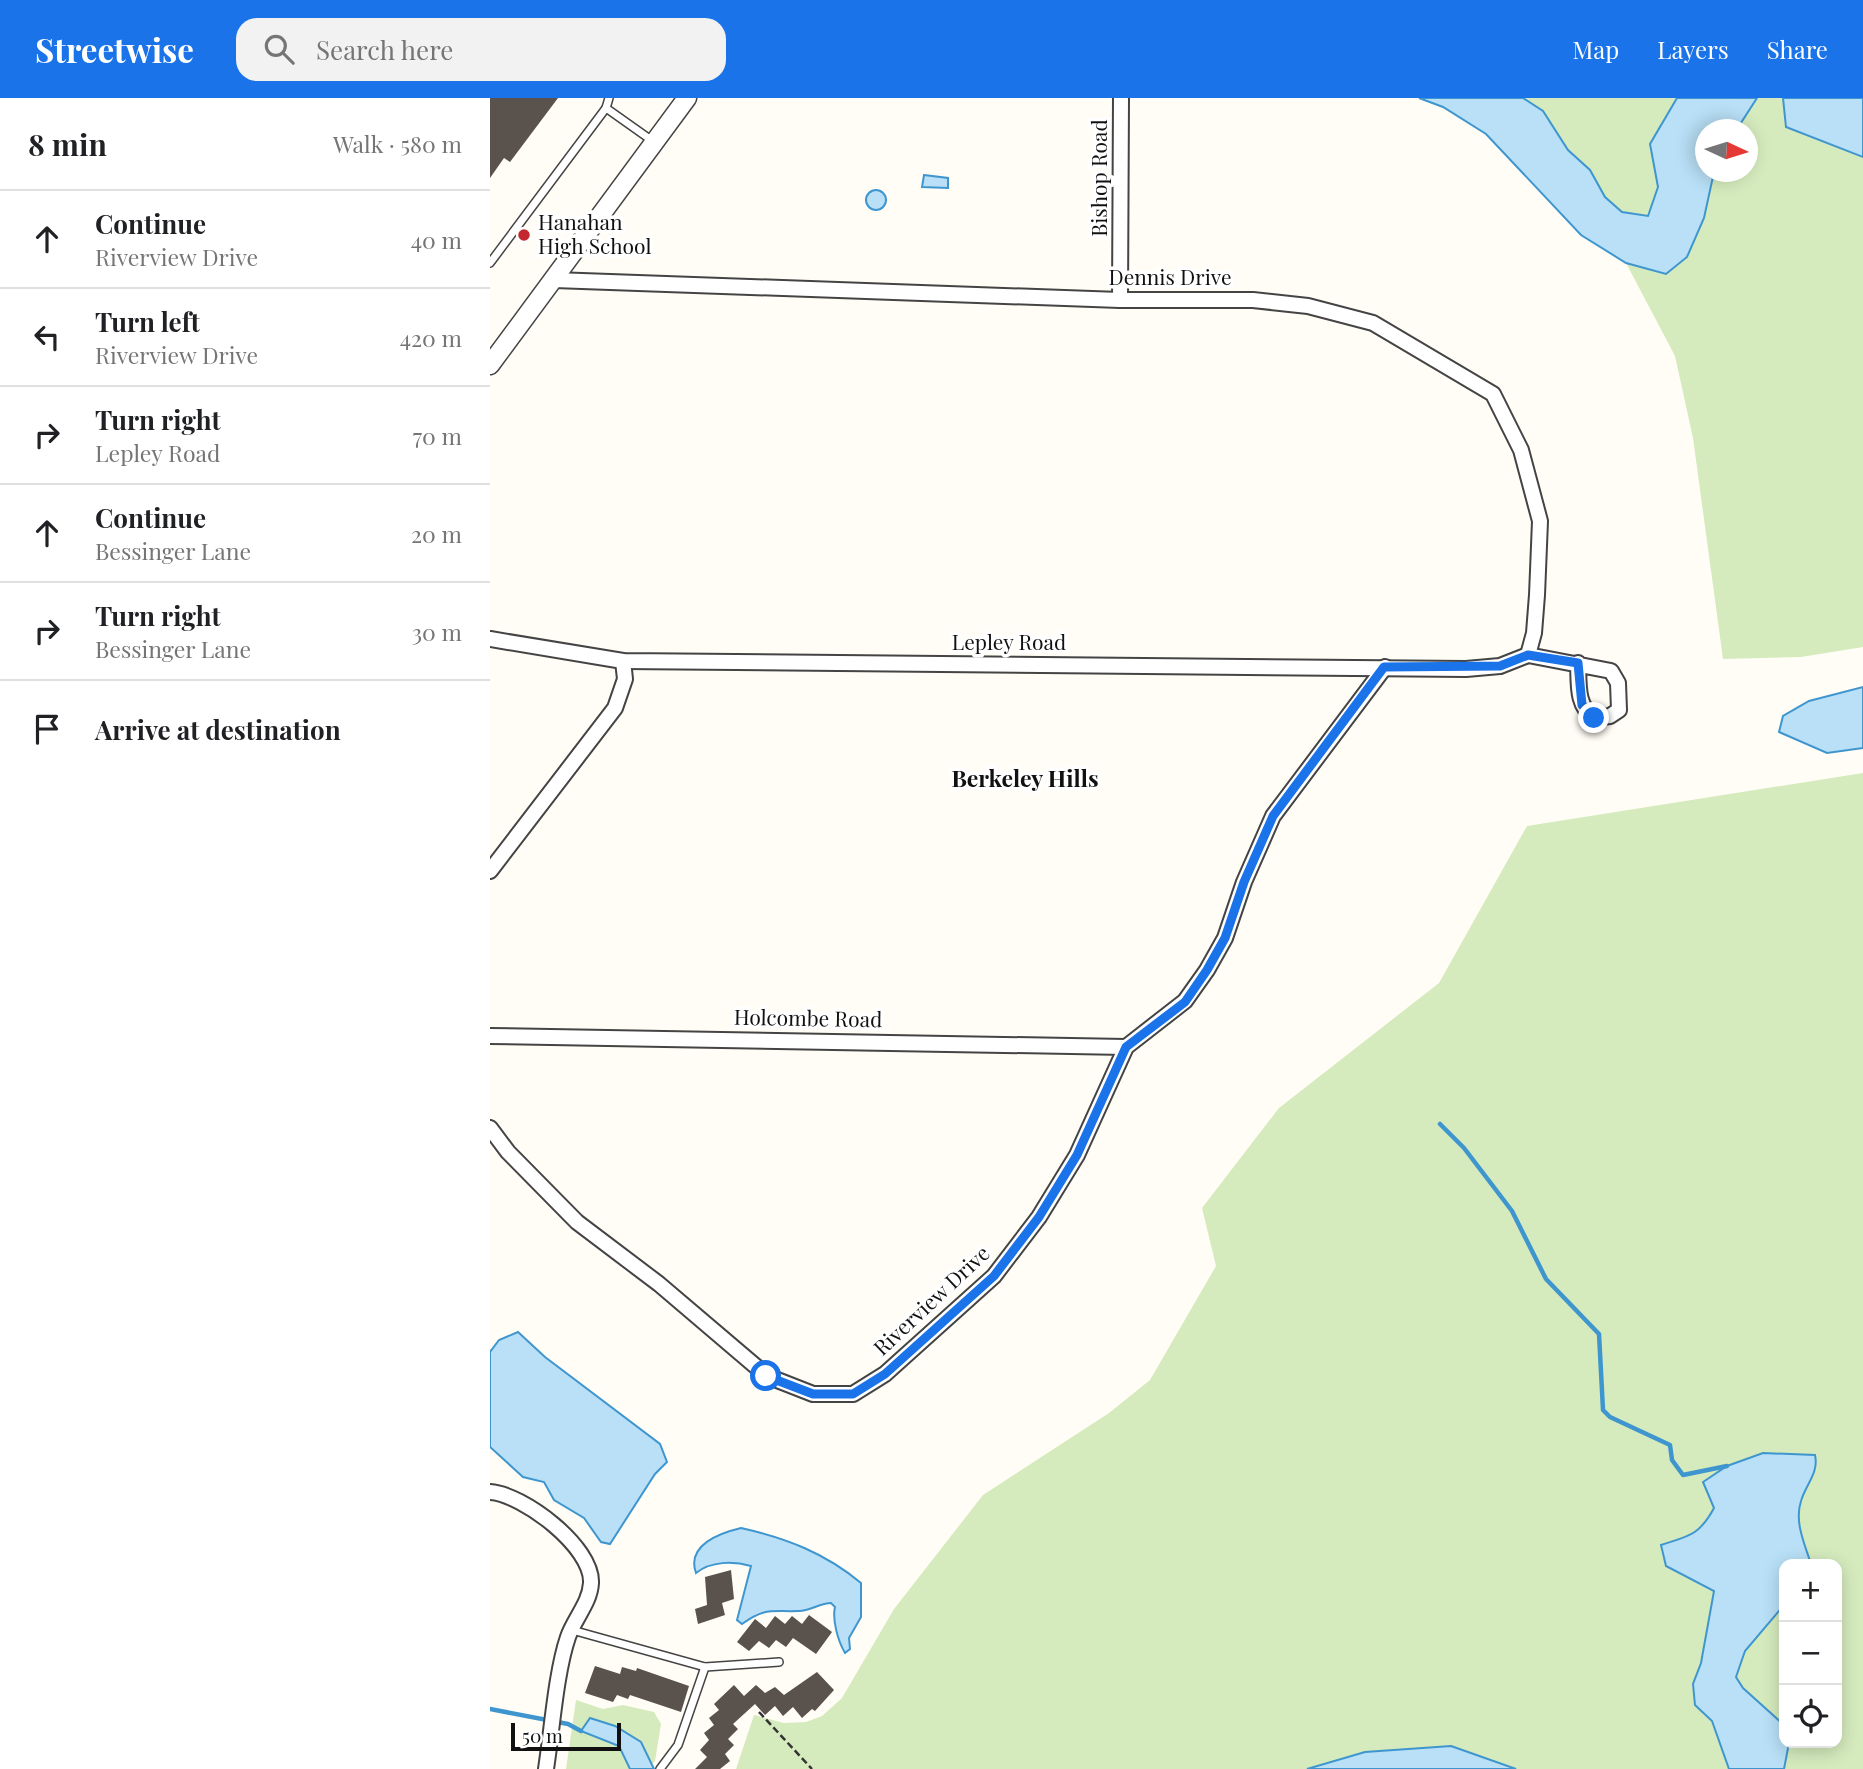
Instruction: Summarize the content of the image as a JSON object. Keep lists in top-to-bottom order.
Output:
{
  "streets": {
    "street": [
      "Bishop Road",
      "Dennis Drive",
      "Lepley Road",
      "Holcombe Road",
      "Riverview Drive"
    ]
  },
  "crossings": [
    ["Bishop Road", "Dennis Drive"],
    ["Dennis Drive", "Lepley Road"],
    ["Lepley Road", "Riverview Drive"],
    ["Holcombe Road", "Riverview Drive"]
  ],
  "districts": ["Berkeley Hills"],
  "places": ["Hanahan High School"],
  "scale_bar": "50 m",
  "north": "right",
  "page": {
    "header": "Streetwise",
    "search": "Search here",
    "nav": ["Map", "Layers", "Share"],
    "heading": ["8 min", "Walk · 580 m"],
    "list": [
      ["Continue", "Riverview Drive", "40 m"],
      ["Turn left", "Riverview Drive", "420 m"],
      ["Turn right", "Lepley Road", "70 m"],
      ["Continue", "Bessinger Lane", "20 m"],
      ["Turn right", "Bessinger Lane", "30 m"],
      "Arrive at destination"
    ],
    "map_buttons": ["+", "−"],
    "scale": "50 m"
  }
}
